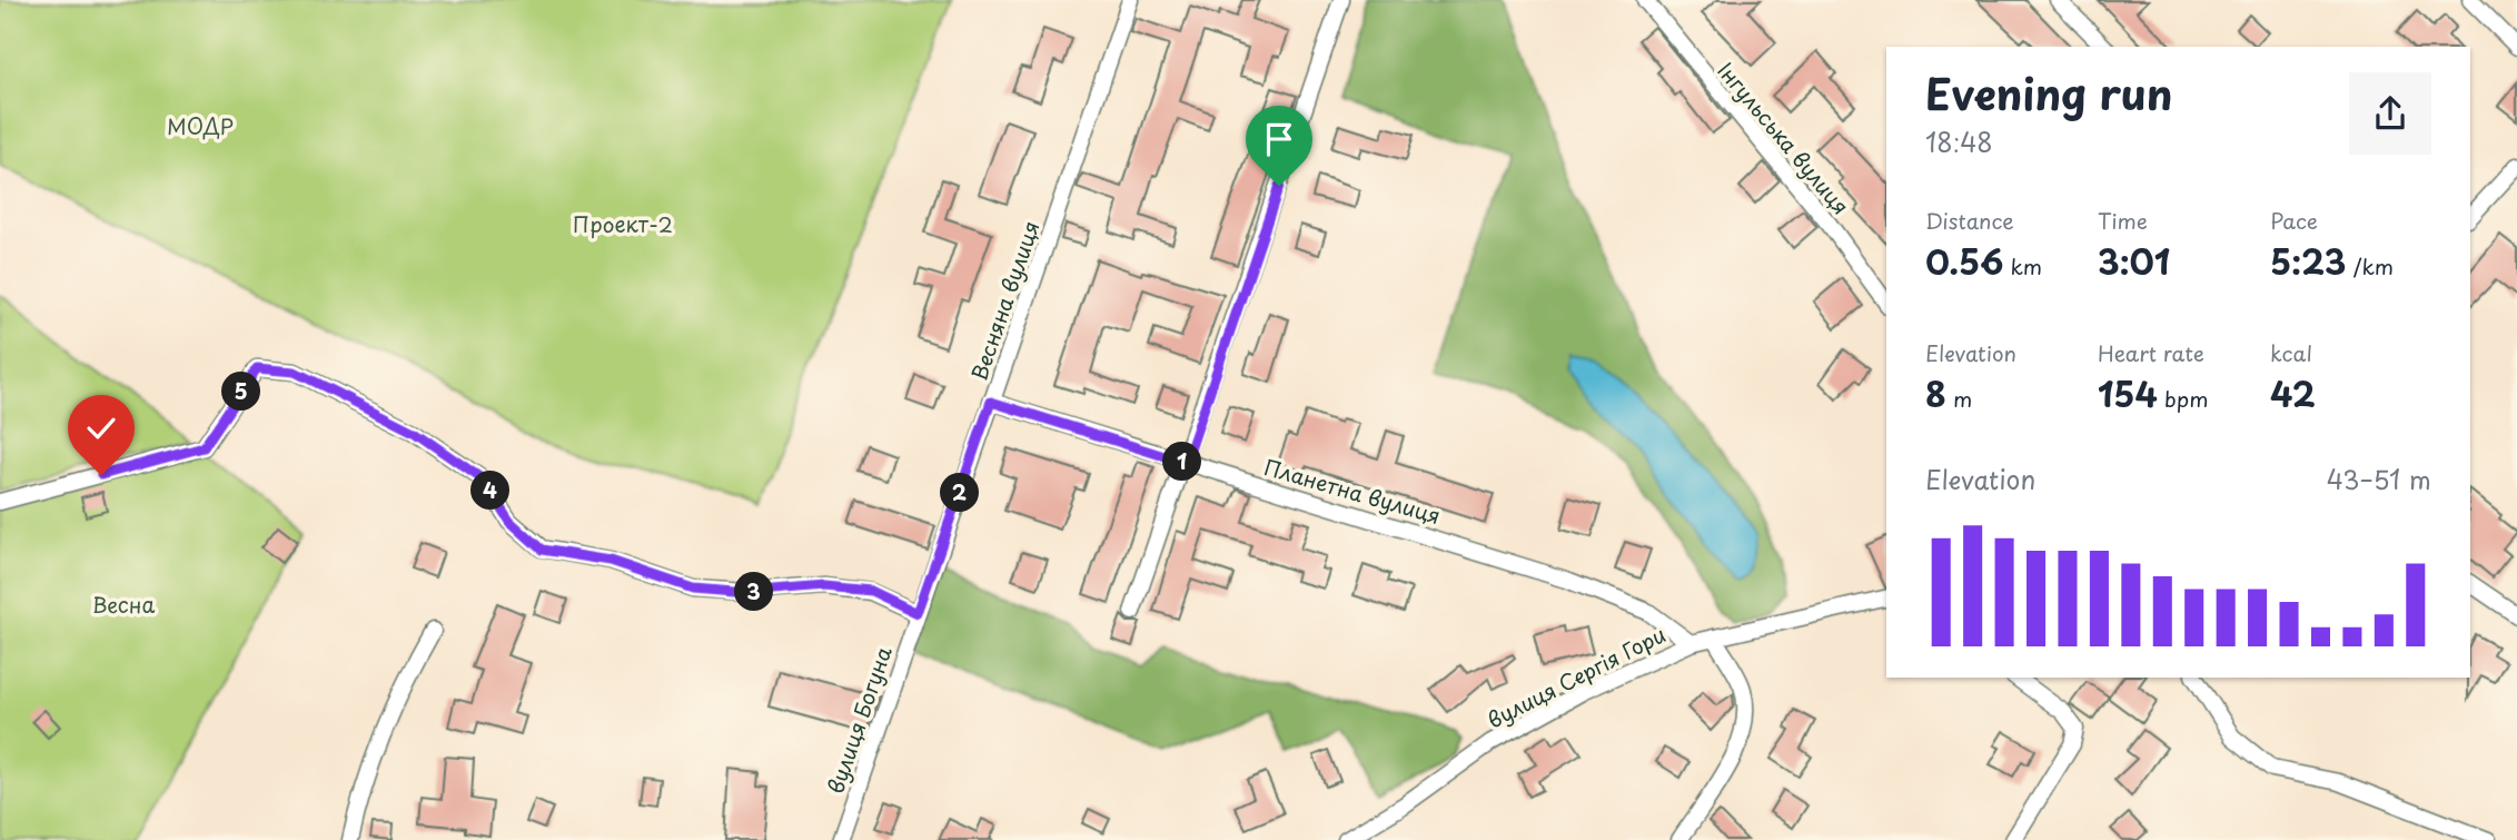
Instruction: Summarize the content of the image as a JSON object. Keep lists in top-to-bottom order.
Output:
{
  "streets": {
    "street": [
      "Інгульська вулиця",
      "Весняна вулиця",
      "Планетна вулиця",
      "вулиця Сергія Гори",
      "вулиця Богуна"
    ]
  },
  "crossings": [
    ["Весняна вулиця", "Планетна вулиця"],
    ["Весняна вулиця", "вулиця Богуна"],
    ["Планетна вулиця", "вулиця Сергія Гори"]
  ],
  "parks": ["МОДР", "Проект-2", "Весна"],
  "page": {
    "heading": ["Evening run", "18:48"],
    "stats": [
      ["Distance", "0.56 km"],
      ["Time", "3:01"],
      ["Pace", "5:23 /km"],
      ["Elevation", "8 m"],
      ["Heart rate", "154 bpm"],
      ["kcal", "42"]
    ],
    "pins": [
      "5",
      "1",
      "4",
      "2",
      "3"
    ],
    "chart": ["Elevation", "43–51 m"]
  }
}
